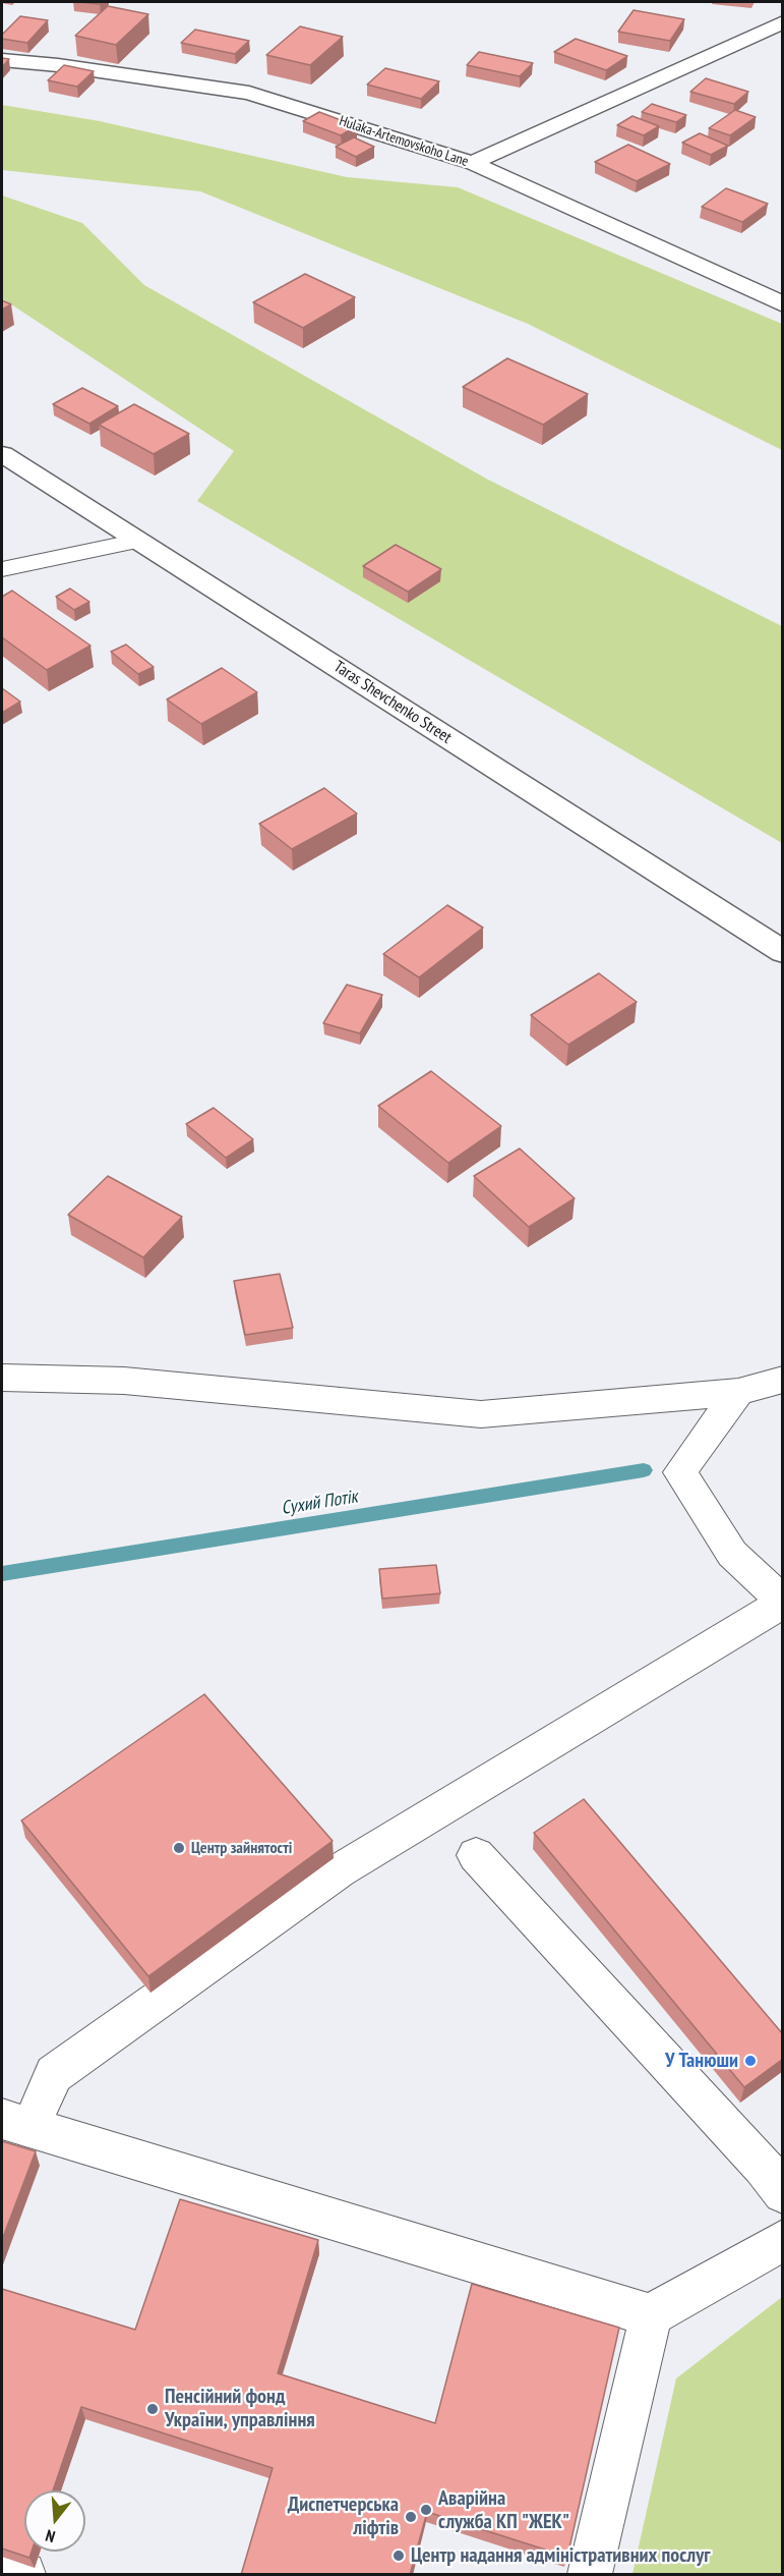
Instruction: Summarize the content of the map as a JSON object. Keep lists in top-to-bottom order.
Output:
{
  "streets": {
    "street": ["Hulaka-Artemovskoho Lane", "Taras Shevchenko Street"]
  },
  "water": ["Сухий Потік"],
  "places": [
    "Центр зайнятості",
    "У Танюши",
    "Пенсійний фонд України, управління",
    "Аварійна служба КП \"ЖЕК\"",
    "Диспетчерська ліфтів",
    "Центр надання адміністративних послуг"
  ],
  "north": "bottom"
}
